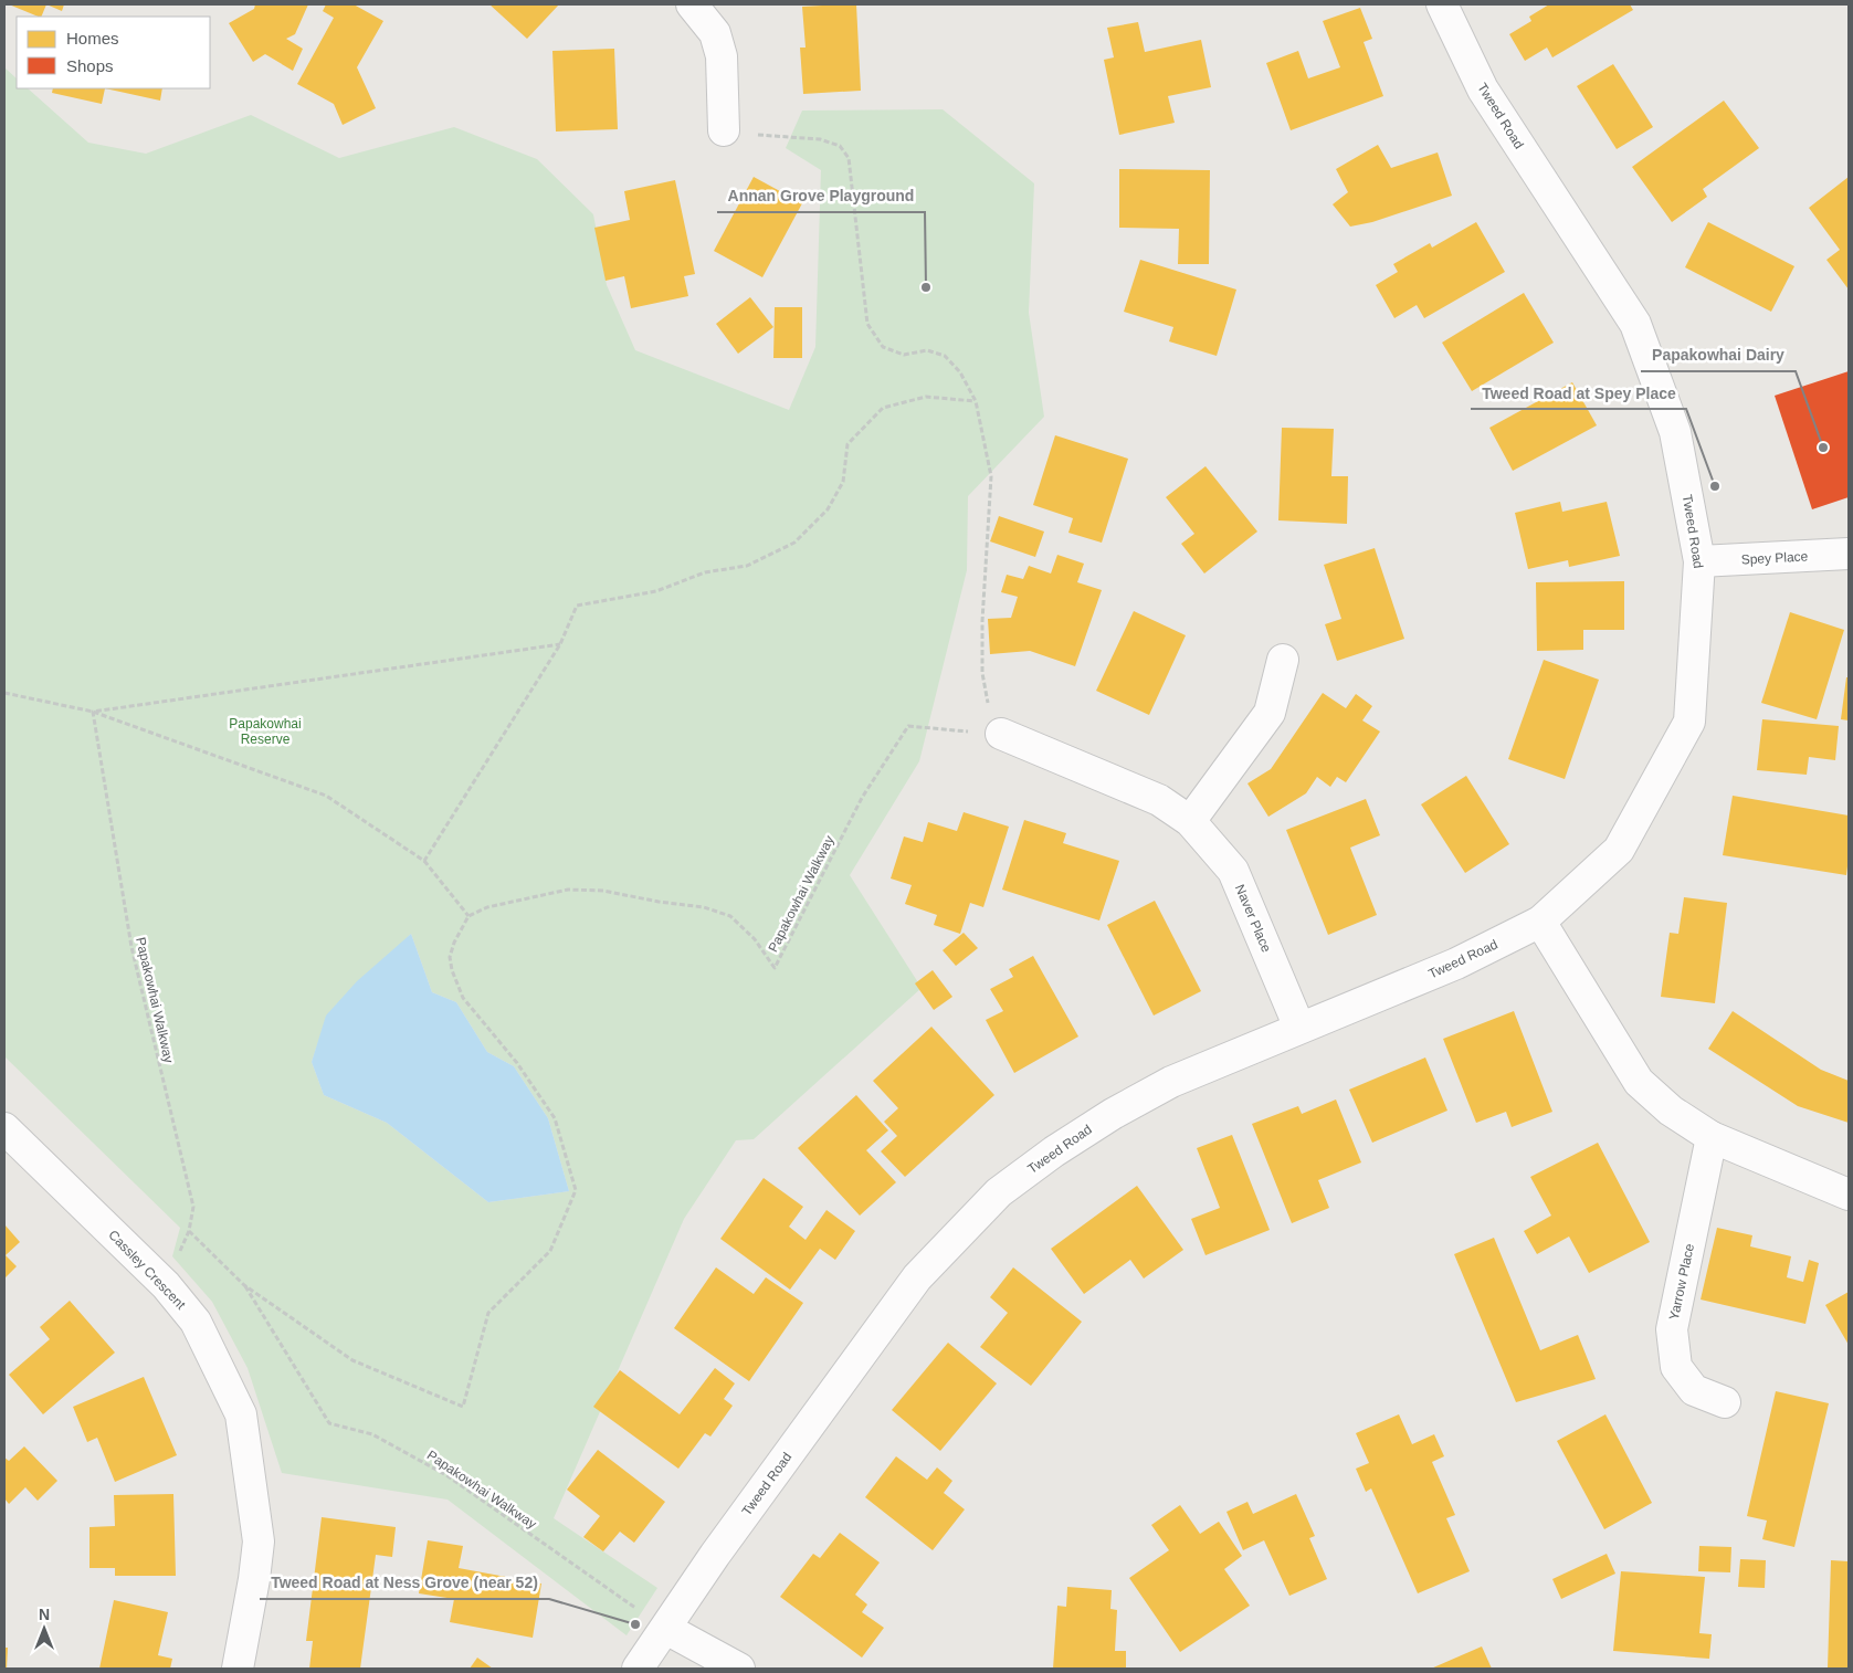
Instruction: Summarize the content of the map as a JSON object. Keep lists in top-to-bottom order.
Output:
{
  "streets": {
    "street": [
      "Tweed Road",
      "Spey Place",
      "Naver Place",
      "Cassley Crescent",
      "Yarrow Place"
    ],
    "path": ["Papakowhai Walkway"]
  },
  "crossings": [
    ["Tweed Road", "Spey Place"],
    ["Tweed Road", "Papakowhai Walkway"],
    ["Tweed Road", "Naver Place"],
    ["Papakowhai Walkway", "Naver Place"],
    ["Papakowhai Walkway", "Cassley Crescent"]
  ],
  "parks": ["Papakowhai Reserve"],
  "places": [
    "Annan Grove Playground",
    "Papakowhai Dairy",
    "Tweed Road at Spey Place",
    "Tweed Road at Ness Grove (near 52)"
  ],
  "legend": ["Homes", "Shops"],
  "north": "top"
}
